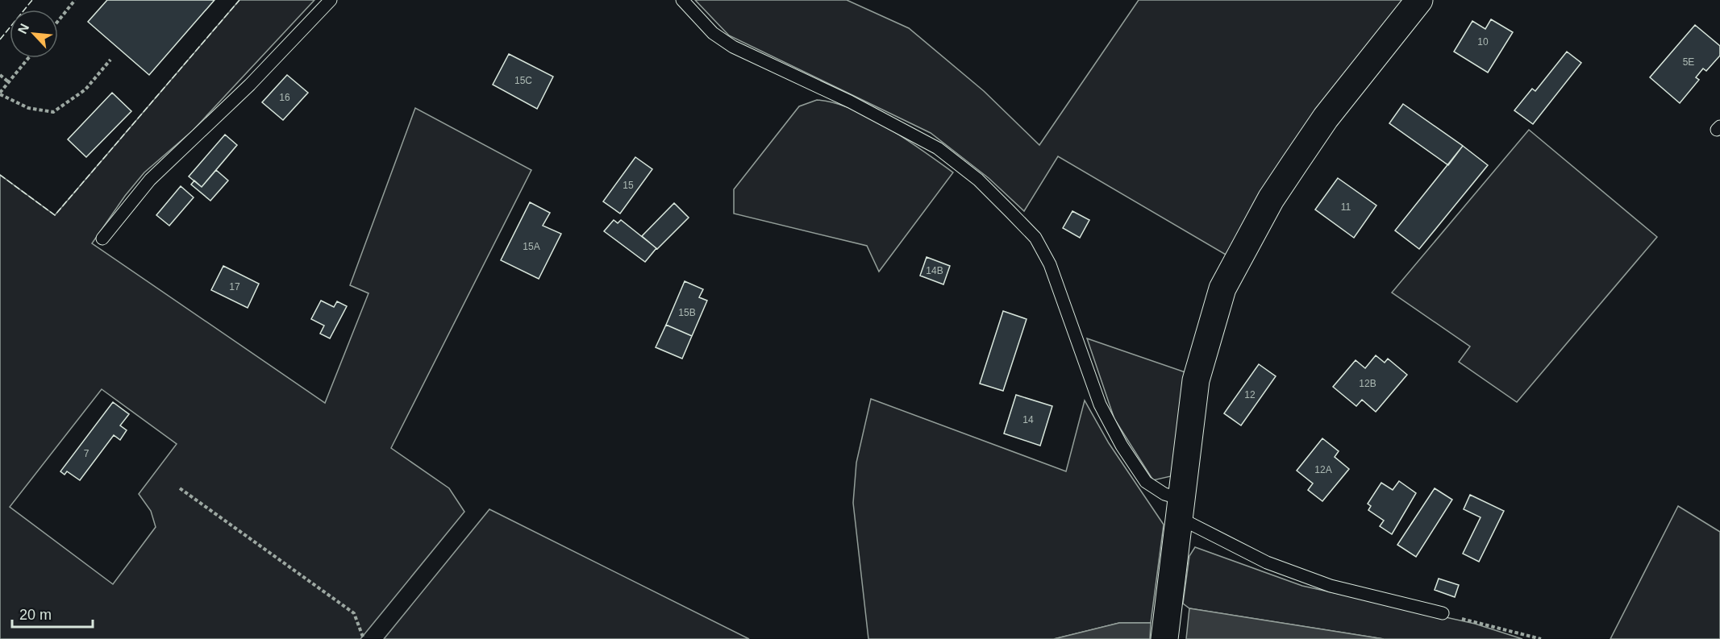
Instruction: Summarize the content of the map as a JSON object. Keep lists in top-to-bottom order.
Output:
{
  "house_numbers": [
    "10",
    "5E",
    "15C",
    "16",
    "15",
    "11",
    "15A",
    "14B",
    "17",
    "15B",
    "12B",
    "12",
    "14",
    "7",
    "12A"
  ],
  "scale_bar": "20 m",
  "north": "top left"
}
